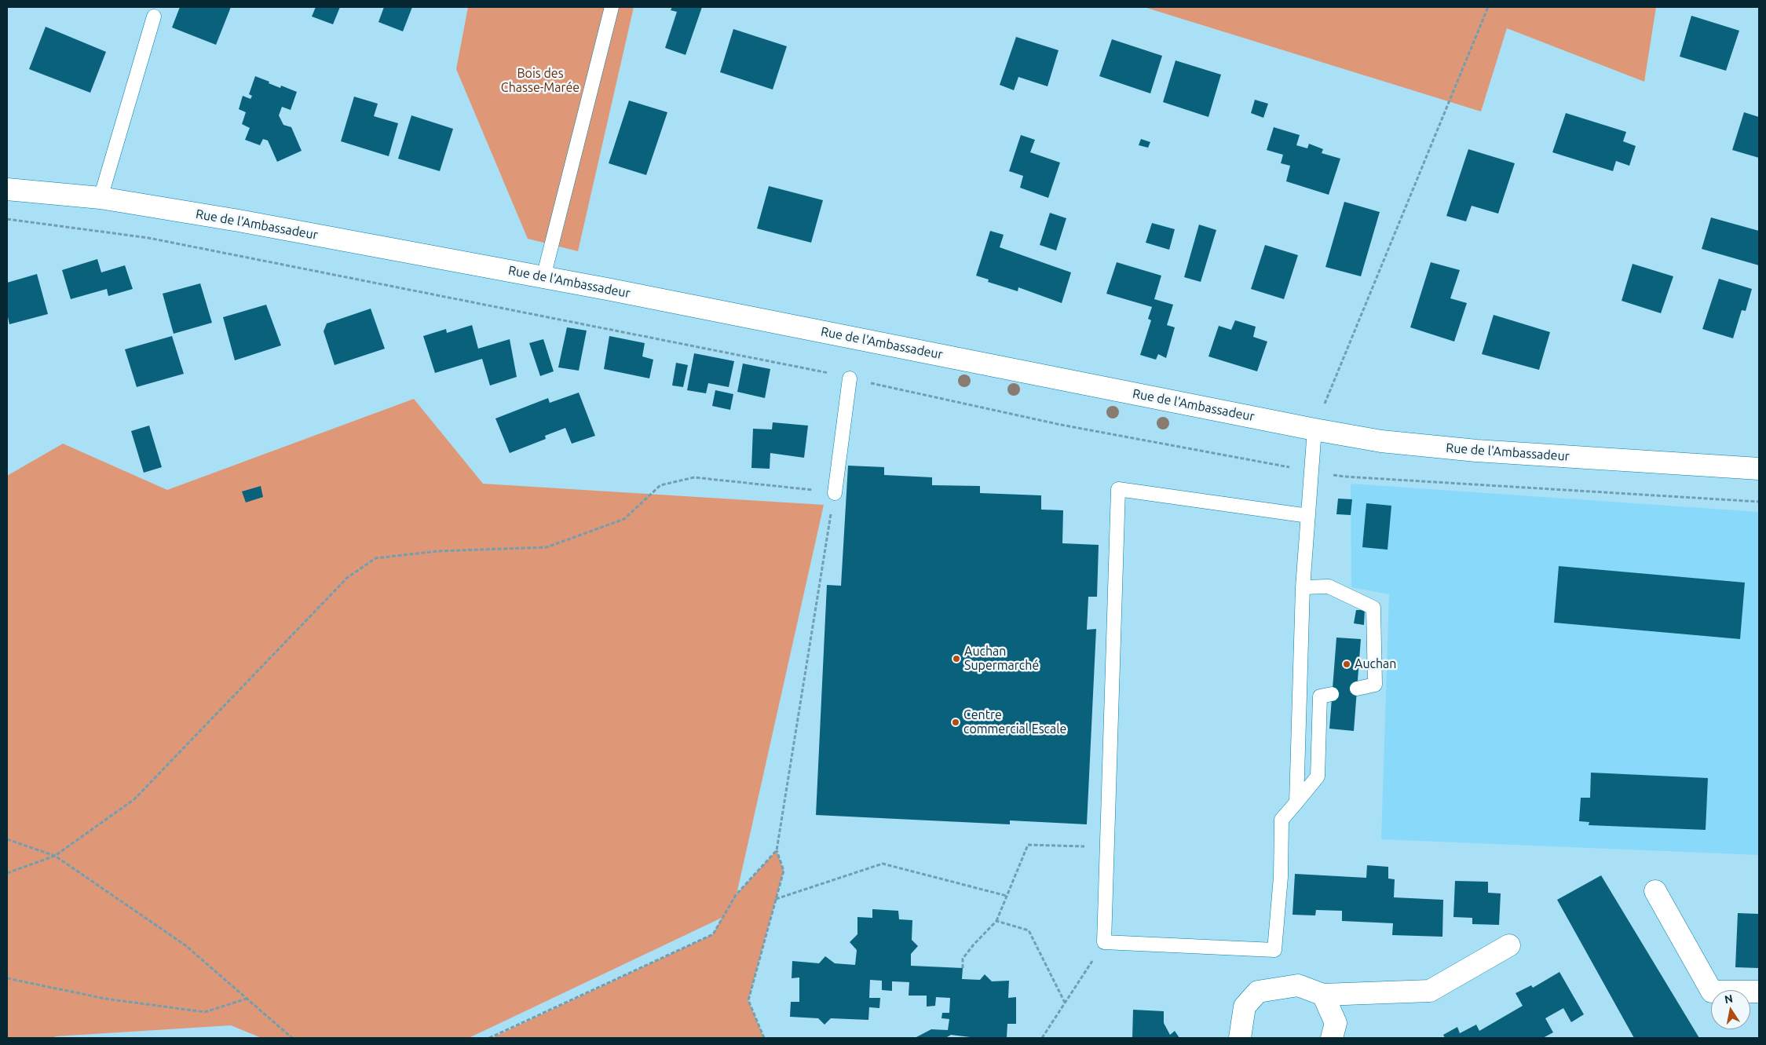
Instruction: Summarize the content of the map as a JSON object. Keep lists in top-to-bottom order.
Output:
{
  "streets": {
    "main road": ["Rue de l'Ambassadeur"]
  },
  "parks": ["Bois des Chasse-Marée"],
  "places": ["Auchan Supermarché", "Auchan", "Centre commercial Escale"],
  "north": "top"
}
